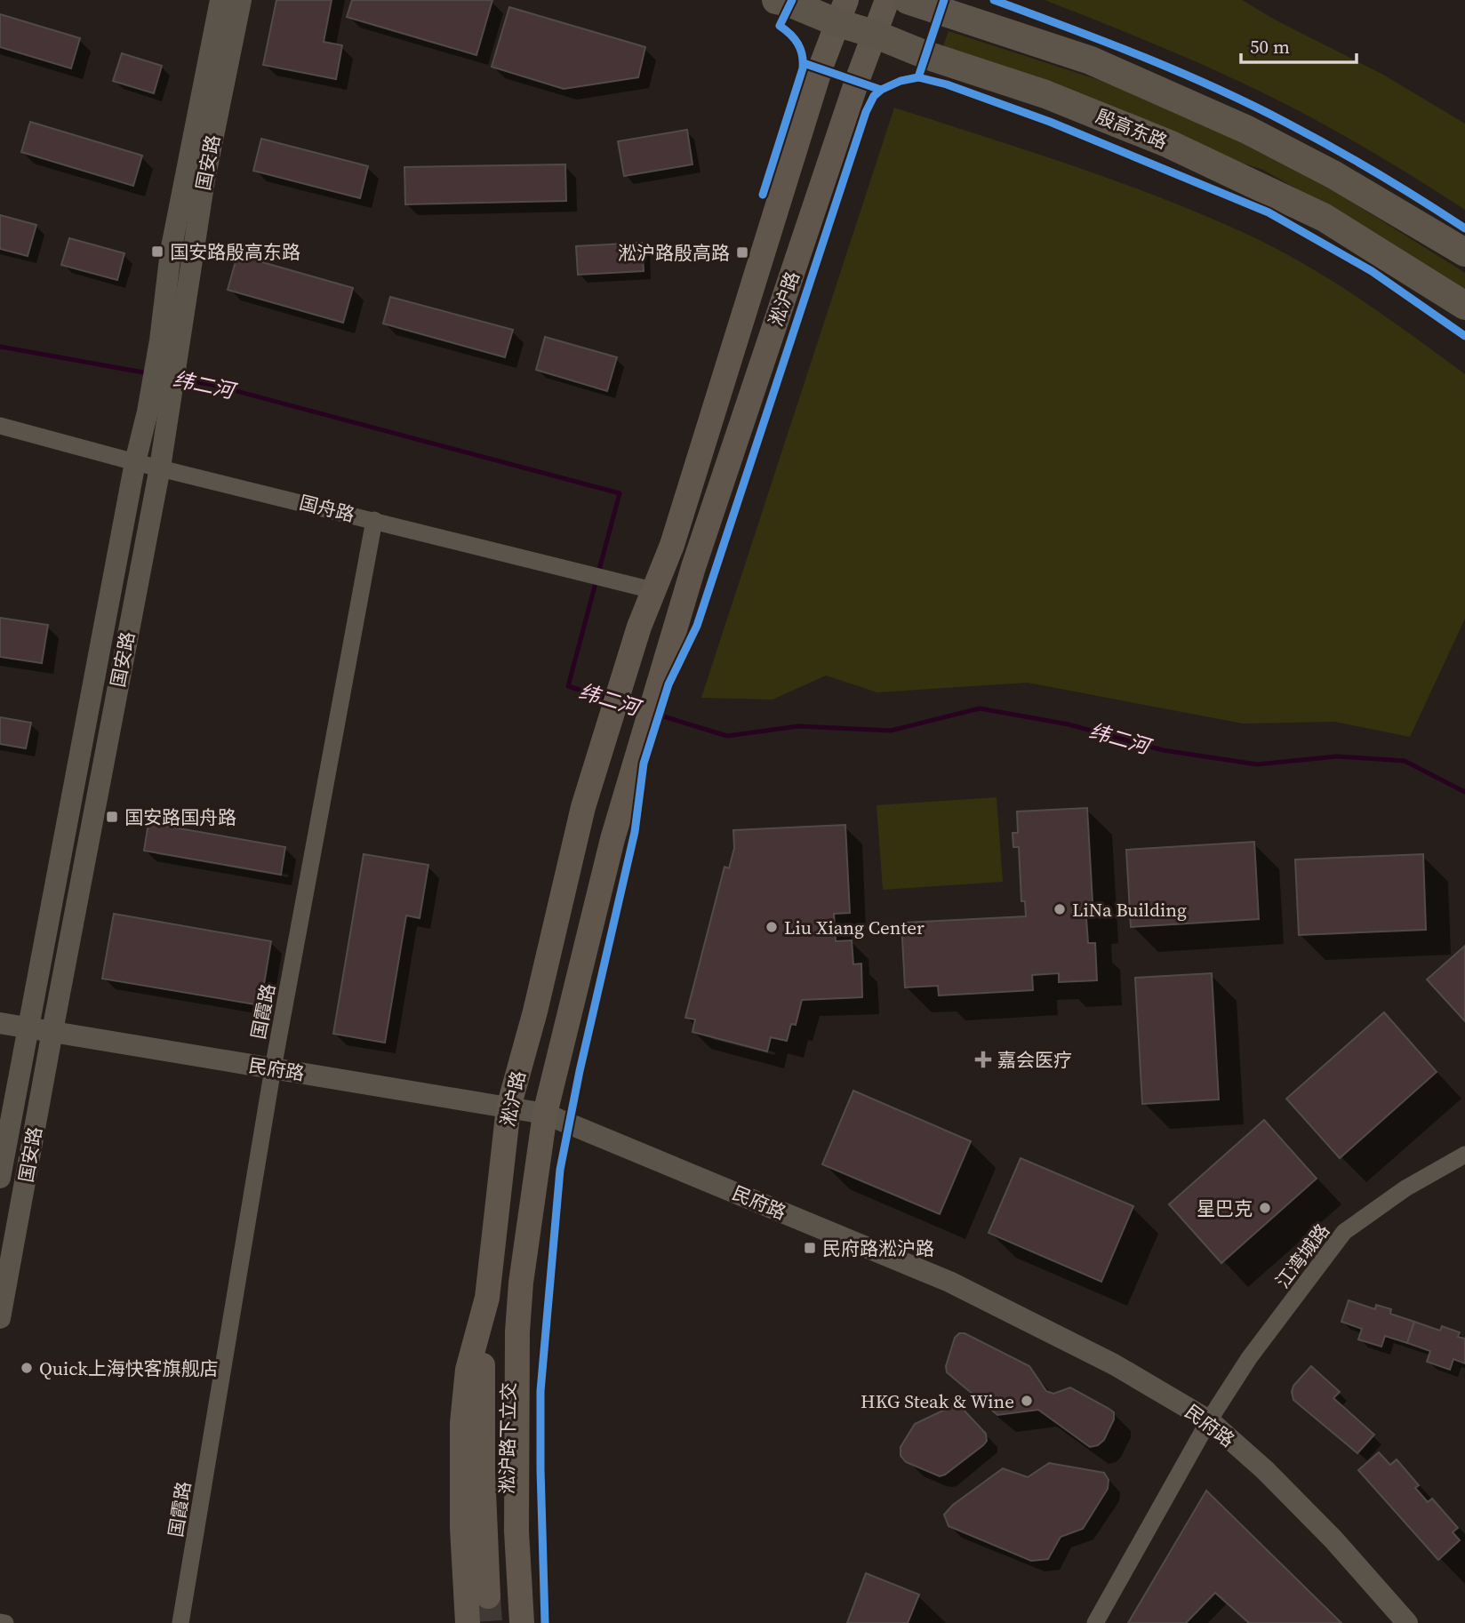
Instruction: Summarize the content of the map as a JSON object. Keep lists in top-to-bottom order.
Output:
{
  "streets": {
    "main road": ["殷高东路", "淞沪路", "淞沪路下立交"],
    "street": [
      "国安路",
      "国舟路",
      "国霞路",
      "民府路",
      "江湾城路"
    ]
  },
  "crossings": [
    ["殷高东路", "淞沪路"],
    ["国安路", "国舟路"],
    ["国安路", "民府路"],
    ["淞沪路", "国舟路"],
    ["淞沪路", "民府路"],
    ["淞沪路", "淞沪路下立交"],
    ["国舟路", "国霞路"],
    ["国霞路", "民府路"],
    ["民府路", "江湾城路"]
  ],
  "water": ["纬二河"],
  "places": {
    "transit": [
      "国安路殷高东路",
      "淞沪路殷高路",
      "国安路国舟路",
      "民府路淞沪路"
    ],
    "other": [
      "LiNa Building",
      "Liu Xiang Center",
      "星巴克",
      "Quick上海快客旗舰店",
      "HKG Steak & Wine"
    ],
    "health": ["嘉会医疗"]
  },
  "scale_bar": "50 m"
}
